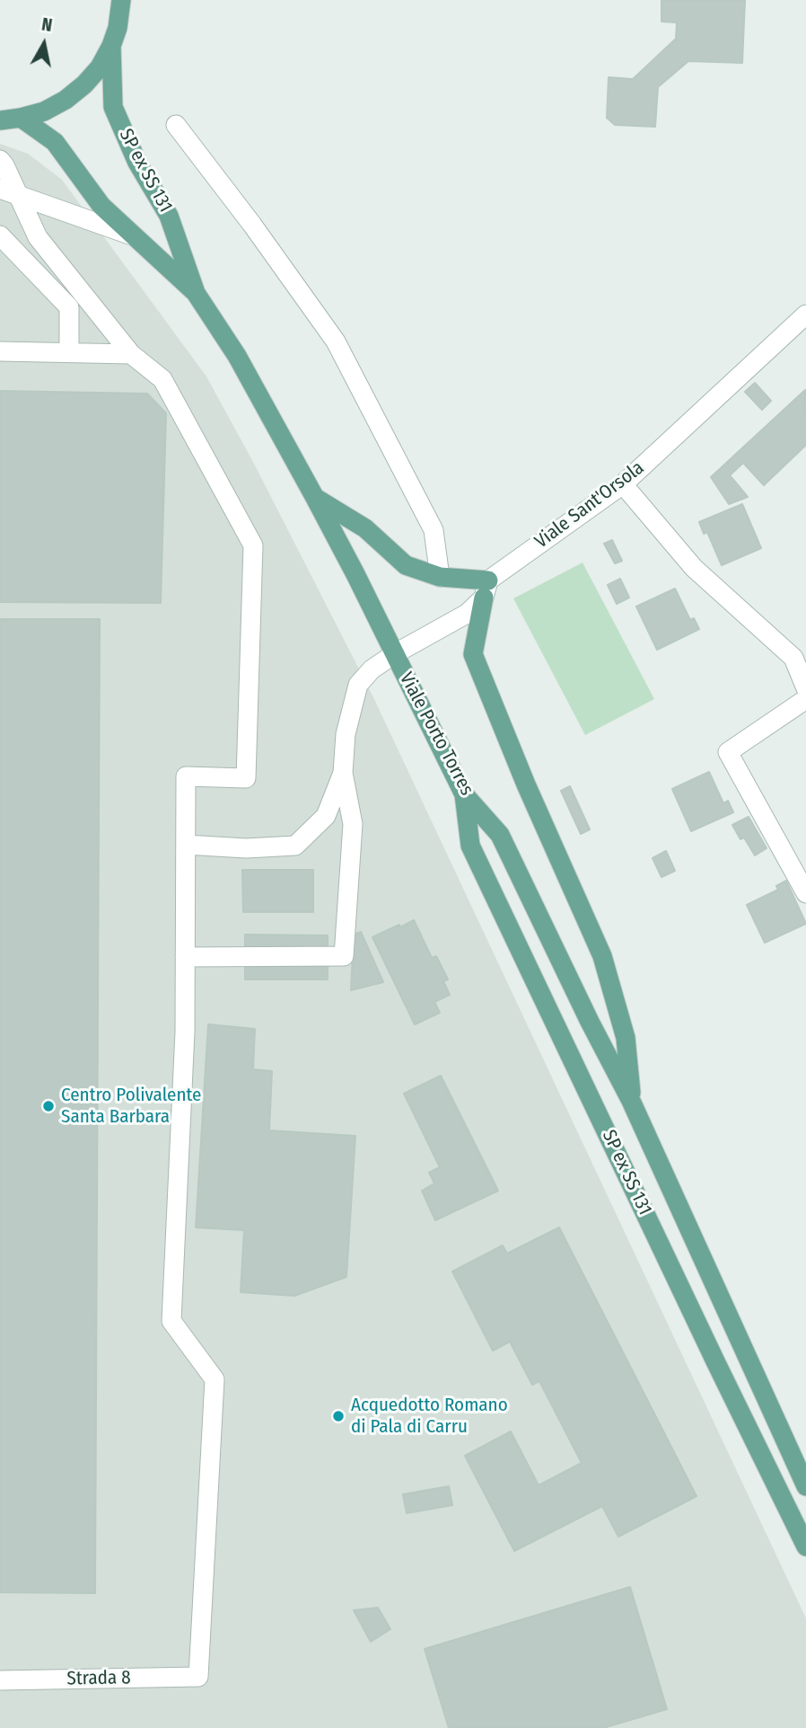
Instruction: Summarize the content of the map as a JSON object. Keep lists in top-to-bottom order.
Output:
{
  "streets": {
    "main road": ["SP ex SS 131", "Viale Porto Torres"],
    "street": ["Viale Sant'Orsola", "Strada 8"]
  },
  "crossings": [
    ["SP ex SS 131", "Viale Porto Torres"],
    ["Viale Sant'Orsola", "Viale Porto Torres"]
  ],
  "places": ["Centro Polivalente Santa Barbara", "Acquedotto Romano di Pala di Carru"],
  "north": "top"
}
